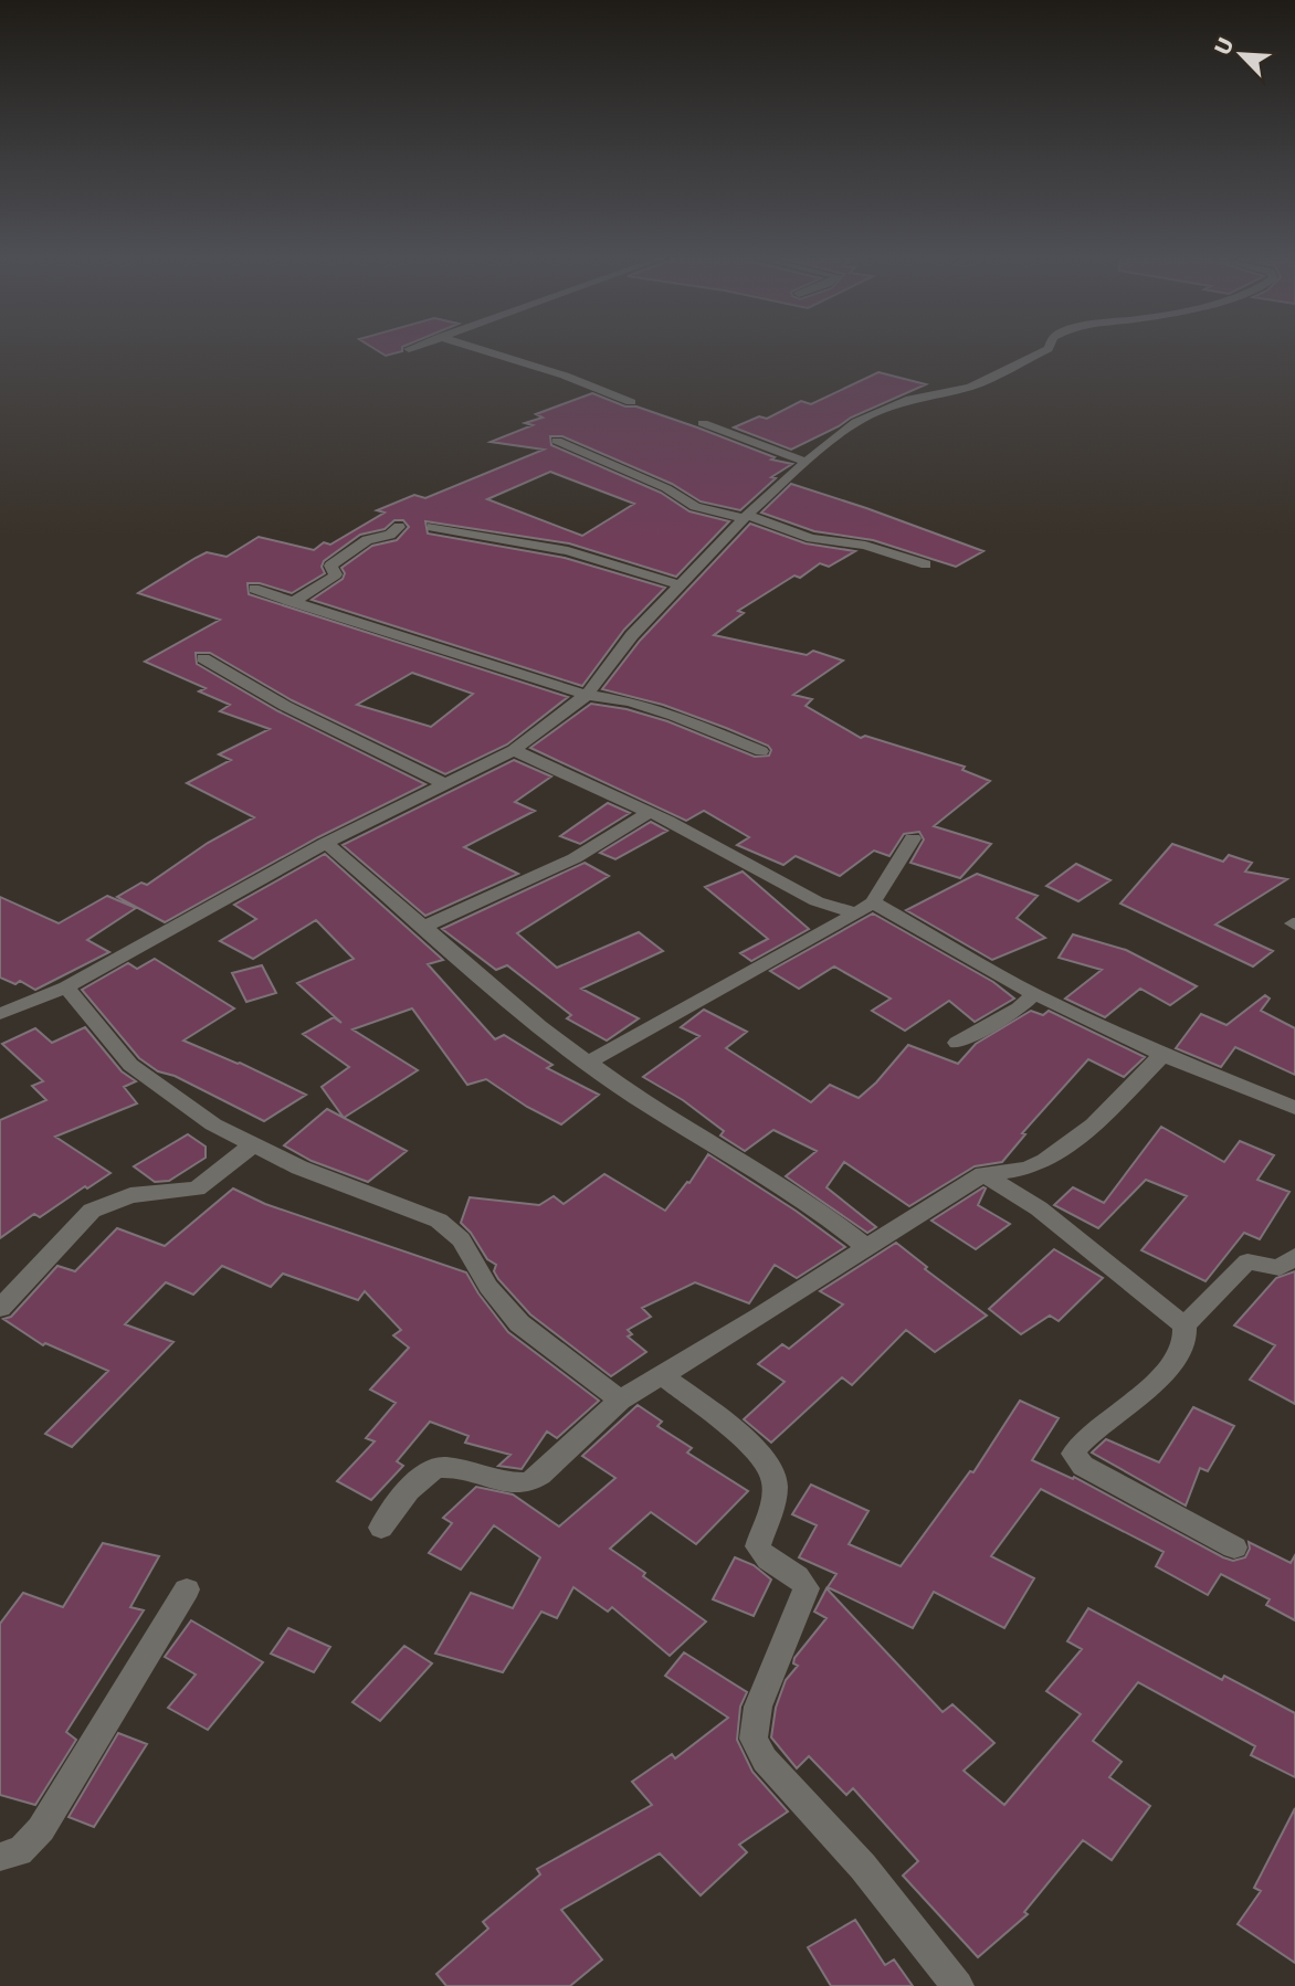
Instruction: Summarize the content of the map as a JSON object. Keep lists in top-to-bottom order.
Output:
{
  "north": "top left"
}
